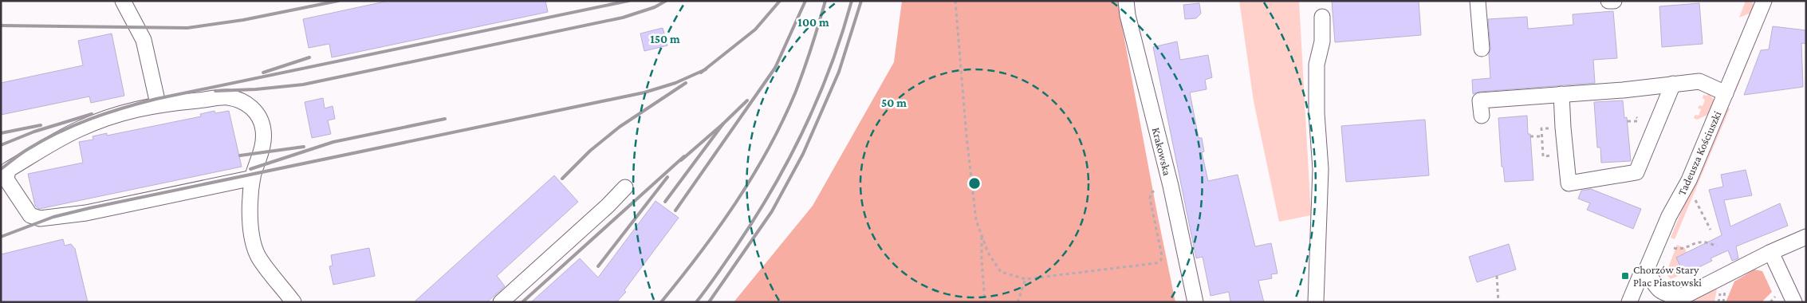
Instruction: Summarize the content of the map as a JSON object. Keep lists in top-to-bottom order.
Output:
{
  "streets": {
    "street": ["Krakowska", "Tadeusza Kościuszki"]
  },
  "places": {
    "transit": ["Chorzów Stary Plac Piastowski"]
  },
  "rings": ["100 m", "150 m", "50 m"]
}
